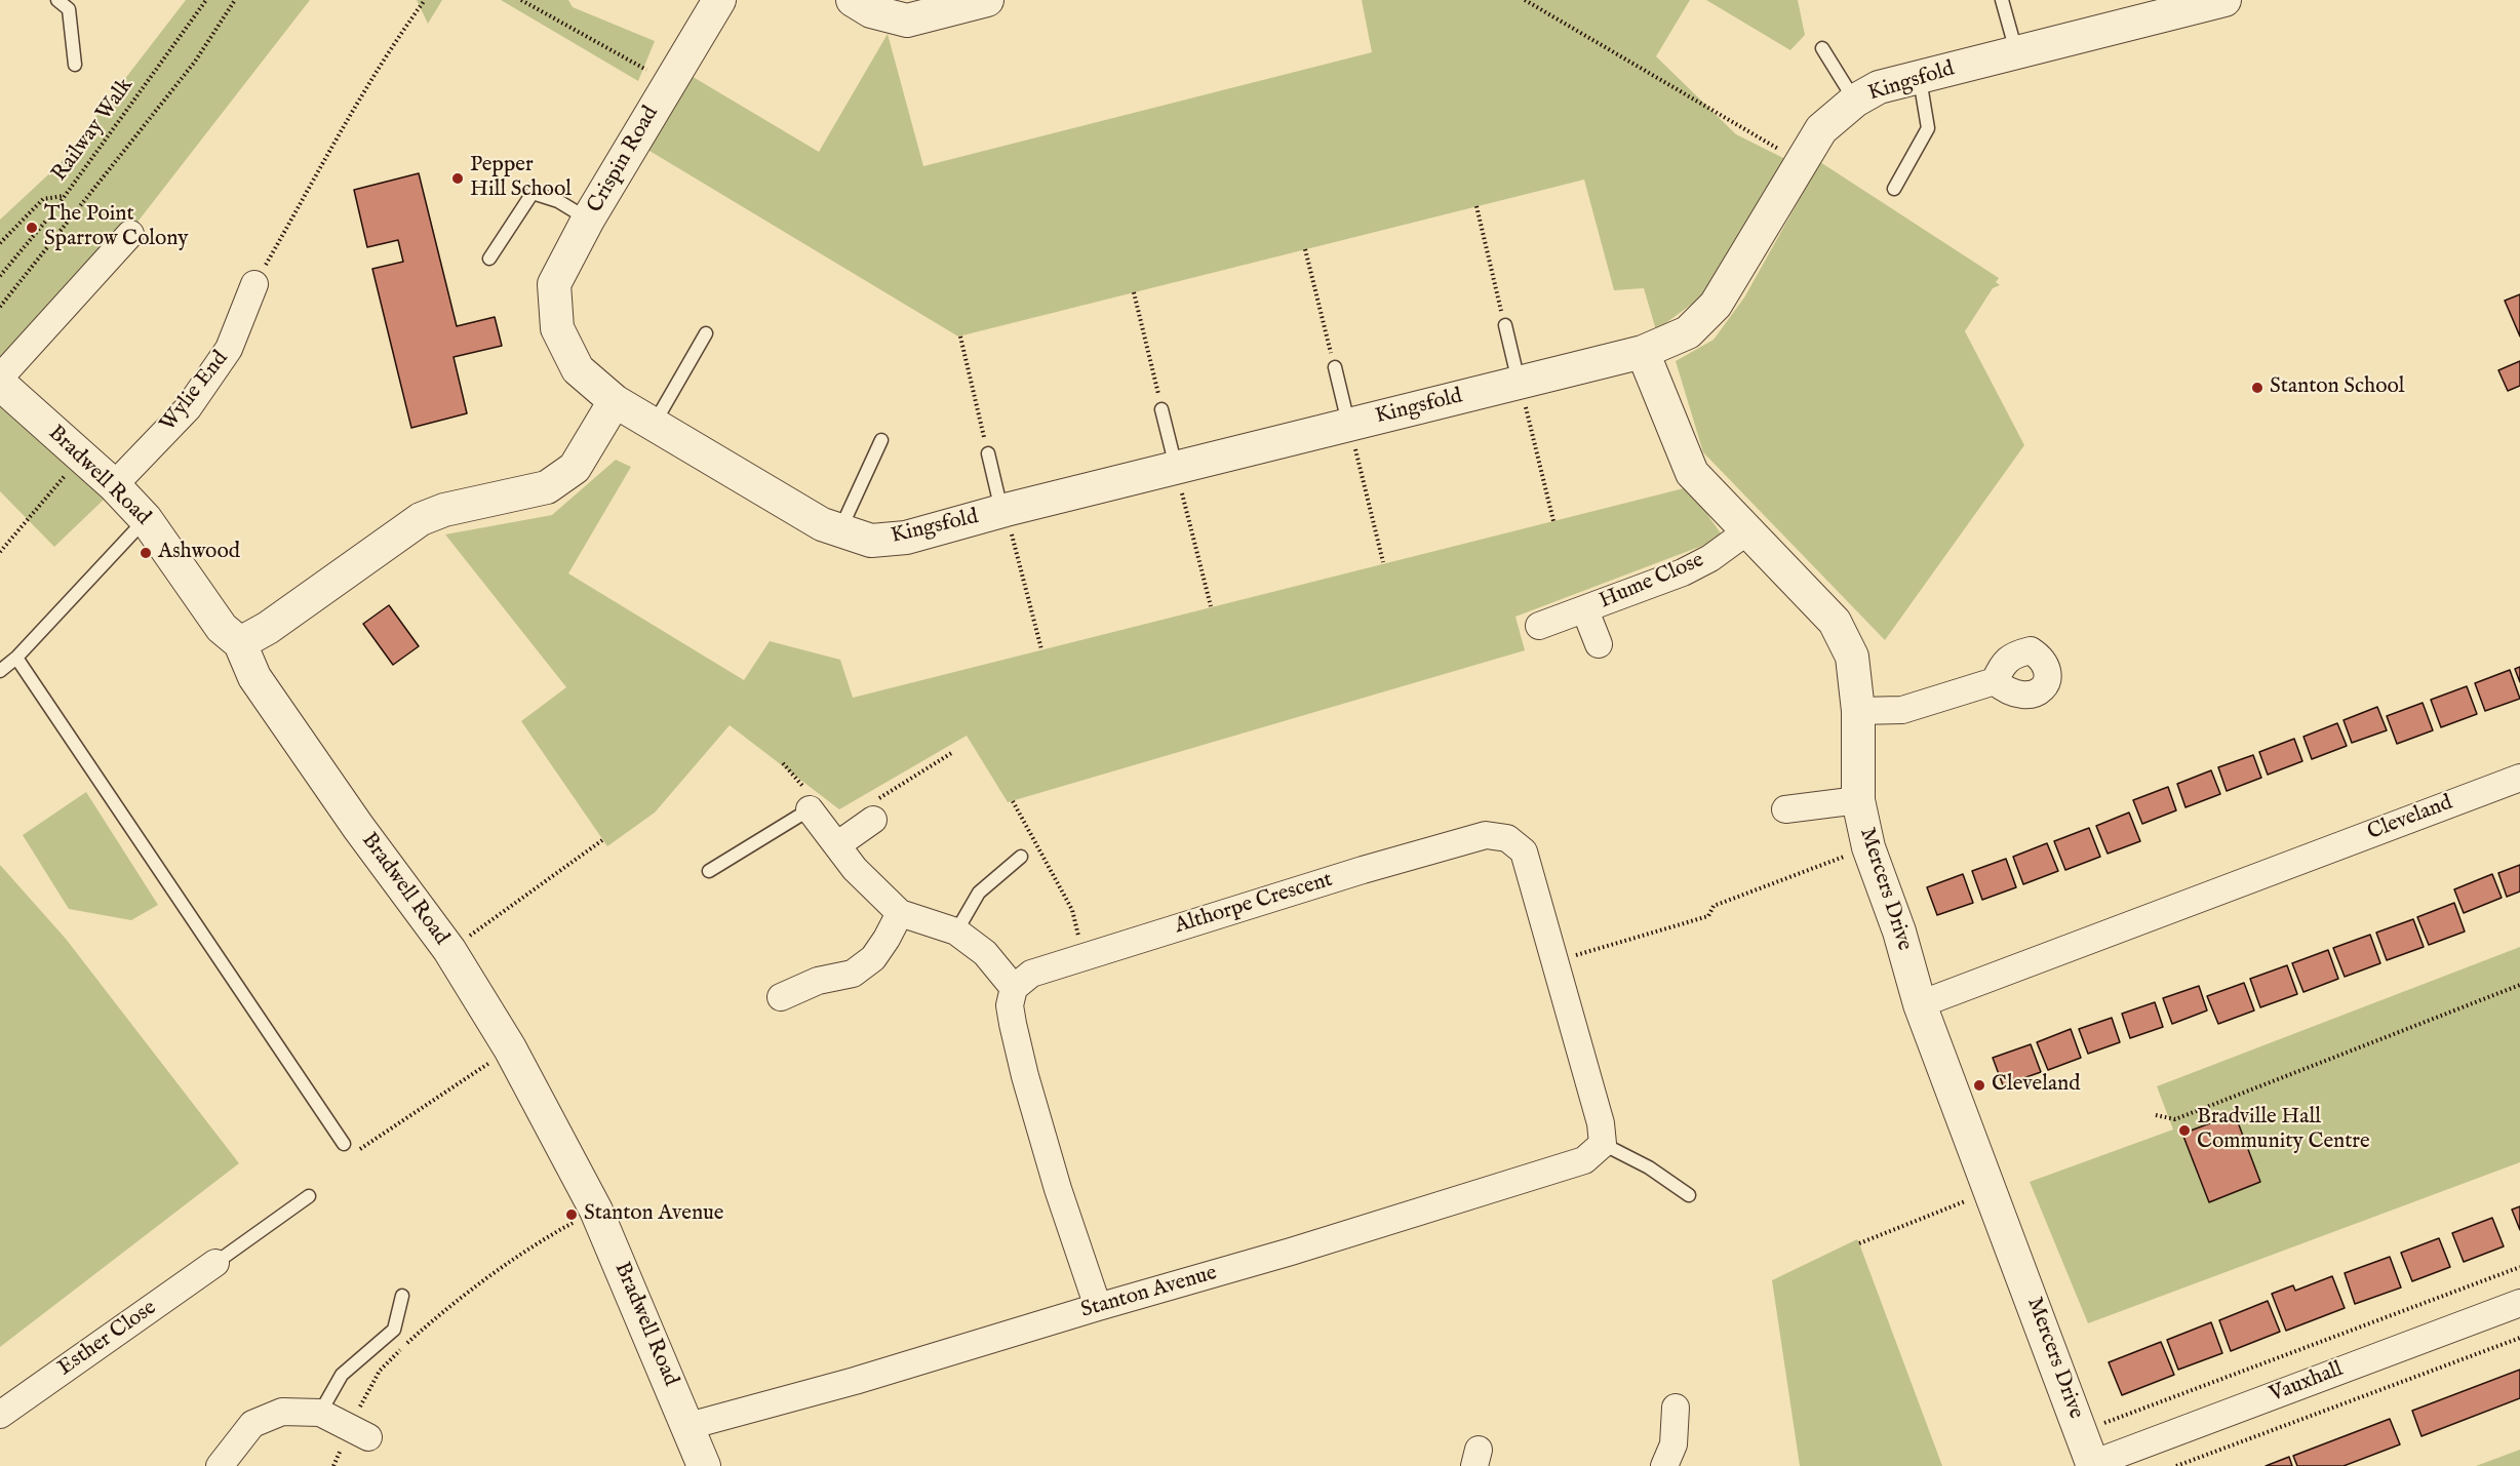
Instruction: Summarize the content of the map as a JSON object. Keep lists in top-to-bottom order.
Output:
{
  "streets": {
    "street": [
      "Kingsfold",
      "Crispin Road",
      "Wylie End",
      "Bradwell Road",
      "Hume Close",
      "Cleveland",
      "Mercers Drive",
      "Althorpe Crescent",
      "Stanton Avenue",
      "Esther Close",
      "Vauxhall"
    ],
    "path": ["Railway Walk"]
  },
  "crossings": [
    ["Kingsfold", "Crispin Road"],
    ["Kingsfold", "Mercers Drive"],
    ["Wylie End", "Bradwell Road"],
    ["Bradwell Road", "Stanton Avenue"],
    ["Hume Close", "Mercers Drive"],
    ["Cleveland", "Mercers Drive"],
    ["Mercers Drive", "Vauxhall"],
    ["Althorpe Crescent", "Stanton Avenue"]
  ],
  "places": [
    "Pepper Hill School",
    "The Point Sparrow Colony",
    "Stanton School",
    "Ashwood",
    "Cleveland",
    "Bradville Hall Community Centre",
    "Stanton Avenue"
  ]
}
